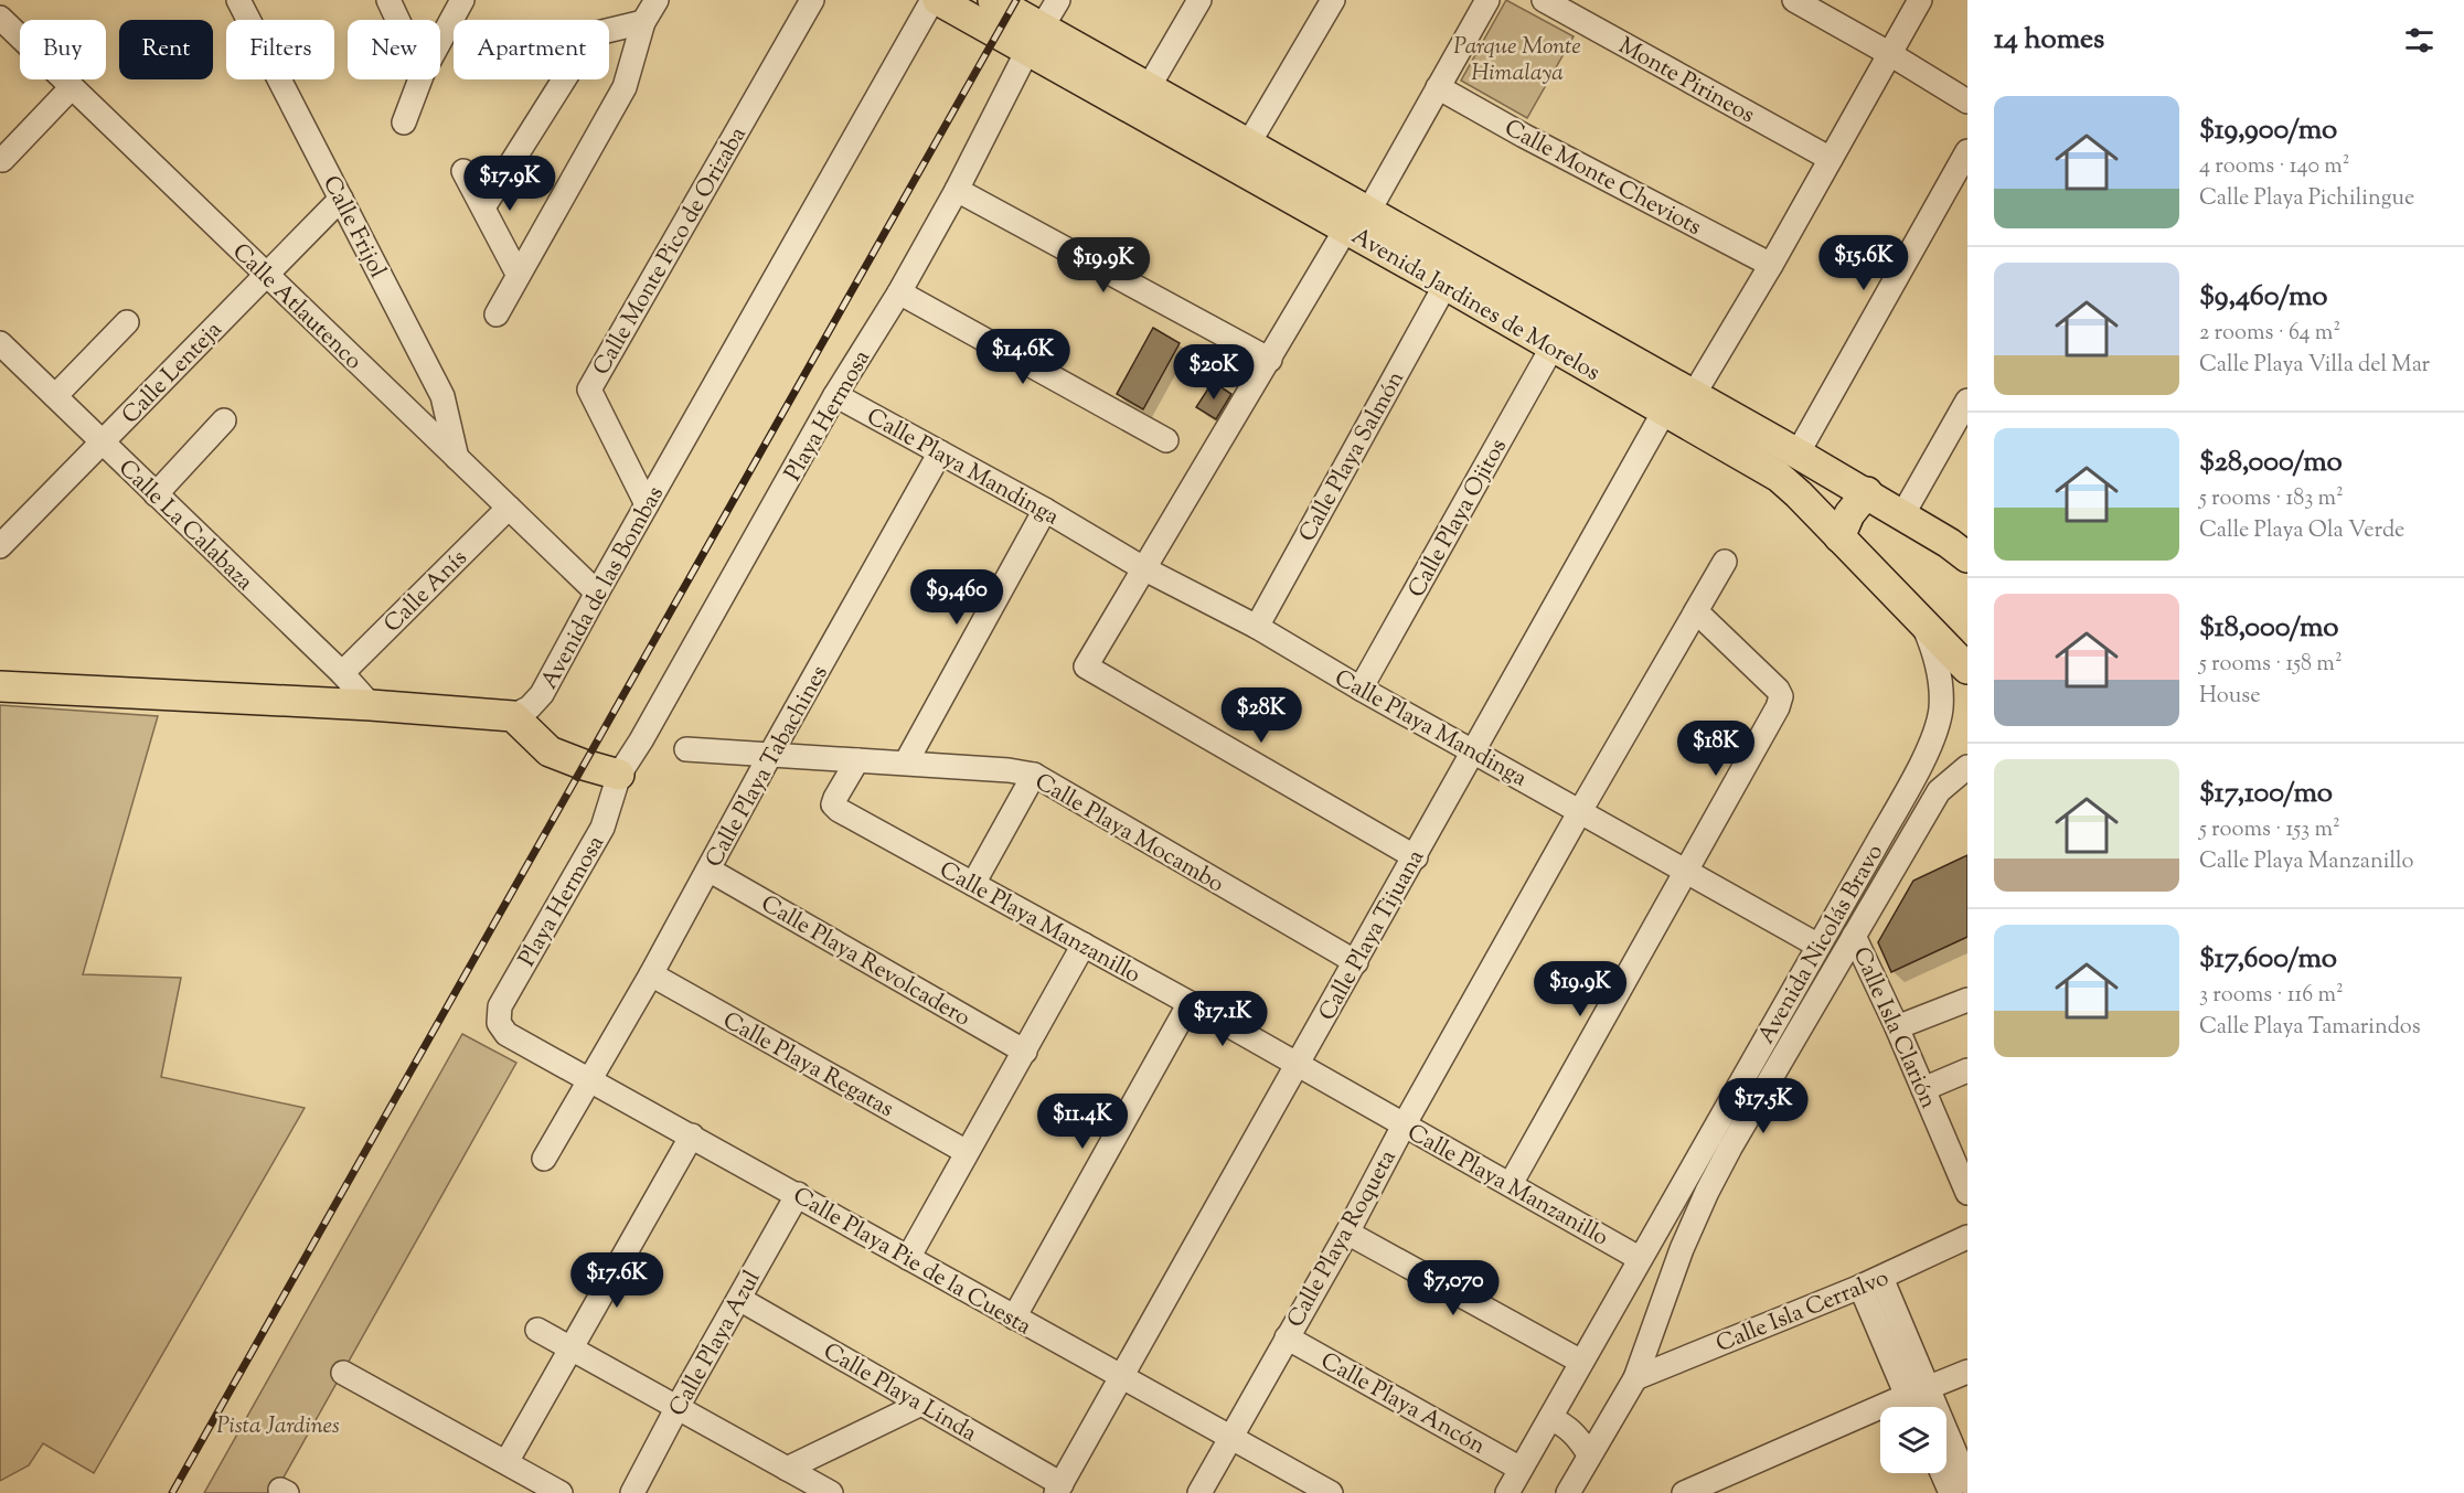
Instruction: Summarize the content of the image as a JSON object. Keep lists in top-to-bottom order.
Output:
{
  "streets": {
    "main road": ["Avenida Jardines de Morelos"],
    "street": [
      "Monte Pirineos",
      "Calle Monte Cheviots",
      "Calle Frijol",
      "Calle Monte Pico de Orizaba",
      "Calle Atlautenco",
      "Calle Lenteja",
      "Playa Hermosa",
      "Calle Playa Salmón",
      "Calle Playa Mandinga",
      "Calle Playa Ojitos",
      "Calle La Calabaza",
      "Avenida de las Bombas",
      "Calle Anís",
      "Calle Playa Tabachines",
      "Calle Playa Mocambo",
      "Calle Playa Manzanillo",
      "Calle Playa Tijuana",
      "Avenida Nicolás Bravo",
      "Calle Playa Revolcadero",
      "Calle Isla Clarión",
      "Calle Playa Regatas",
      "Calle Playa Roqueta",
      "Calle Playa Pie de la Cuesta",
      "Calle Isla Cerralvo",
      "Calle Playa Azul",
      "Calle Playa Linda",
      "Calle Playa Ancón"
    ]
  },
  "crossings": [
    ["Calle Frijol", "Calle Atlautenco"],
    ["Calle Frijol", "Calle Lenteja"],
    ["Calle Monte Pico de Orizaba", "Avenida de las Bombas"],
    ["Avenida Jardines de Morelos", "Playa Hermosa"],
    ["Avenida Jardines de Morelos", "Calle Playa Salmón"],
    ["Avenida Jardines de Morelos", "Calle Playa Ojitos"],
    ["Avenida Jardines de Morelos", "Calle Playa Tijuana"],
    ["Avenida Jardines de Morelos", "Avenida Nicolás Bravo"],
    ["Calle Atlautenco", "Calle Lenteja"],
    ["Calle Atlautenco", "Avenida de las Bombas"],
    ["Calle Atlautenco", "Calle Anís"],
    ["Calle Lenteja", "Calle La Calabaza"],
    ["Playa Hermosa", "Calle Playa Mandinga"],
    ["Playa Hermosa", "Calle Playa Pie de la Cuesta"],
    ["Calle Playa Salmón", "Calle Playa Mandinga"],
    ["Calle Playa Mandinga", "Calle Playa Ojitos"],
    ["Calle Playa Mandinga", "Calle Playa Tabachines"],
    ["Calle Playa Mandinga", "Calle Playa Tijuana"],
    ["Calle Playa Mandinga", "Avenida Nicolás Bravo"],
    ["Calle Playa Mandinga", "Calle Playa Roqueta"],
    ["Calle La Calabaza", "Calle Anís"],
    ["Calle Playa Tabachines", "Calle Playa Mocambo"],
    ["Calle Playa Tabachines", "Calle Playa Revolcadero"],
    ["Calle Playa Tabachines", "Calle Playa Regatas"],
    ["Calle Playa Tabachines", "Calle Playa Pie de la Cuesta"],
    ["Calle Playa Mocambo", "Calle Playa Manzanillo"],
    ["Calle Playa Mocambo", "Calle Playa Tijuana"],
    ["Calle Playa Manzanillo", "Calle Playa Tijuana"],
    ["Calle Playa Manzanillo", "Avenida Nicolás Bravo"],
    ["Calle Playa Manzanillo", "Calle Playa Roqueta"],
    ["Calle Playa Tijuana", "Calle Playa Pie de la Cuesta"],
    ["Calle Playa Tijuana", "Calle Playa Linda"],
    ["Avenida Nicolás Bravo", "Calle Isla Clarión"],
    ["Avenida Nicolás Bravo", "Calle Isla Cerralvo"],
    ["Avenida Nicolás Bravo", "Calle Playa Ancón"],
    ["Calle Playa Roqueta", "Calle Playa Pie de la Cuesta"],
    ["Calle Playa Roqueta", "Calle Playa Ancón"],
    ["Calle Playa Pie de la Cuesta", "Calle Playa Azul"],
    ["Calle Playa Azul", "Calle Playa Linda"]
  ],
  "parks": ["Parque Monte Himalaya", "Pista Jardines"],
  "page": {
    "heading": "14 homes",
    "chip": [
      "Buy",
      "Rent",
      "Filters",
      "New",
      "Apartment"
    ],
    "list": [
      {
        "name": "$19,900/mo",
        "note": "4 rooms · 140 m² · Calle Playa Pichilingue"
      },
      {
        "name": "$9,460/mo",
        "note": "2 rooms · 64 m² · Calle Playa Villa del Mar"
      },
      {
        "name": "$28,000/mo",
        "note": "5 rooms · 183 m² · Calle Playa Ola Verde"
      },
      {
        "name": "$18,000/mo",
        "note": "5 rooms · 158 m² · House"
      },
      {
        "name": "$17,100/mo",
        "note": "5 rooms · 153 m² · Calle Playa Manzanillo"
      },
      {
        "name": "$17,600/mo",
        "note": "3 rooms · 116 m² · Calle Playa Tamarindos"
      }
    ],
    "price": [
      "$17.9K",
      "$15.6K",
      "$19.9K",
      "$14.6K",
      "$20K",
      "$9,460",
      "$28K",
      "$18K",
      "$19.9K",
      "$17.1K",
      "$17.5K",
      "$11.4K",
      "$17.6K",
      "$7,070"
    ]
  }
}
